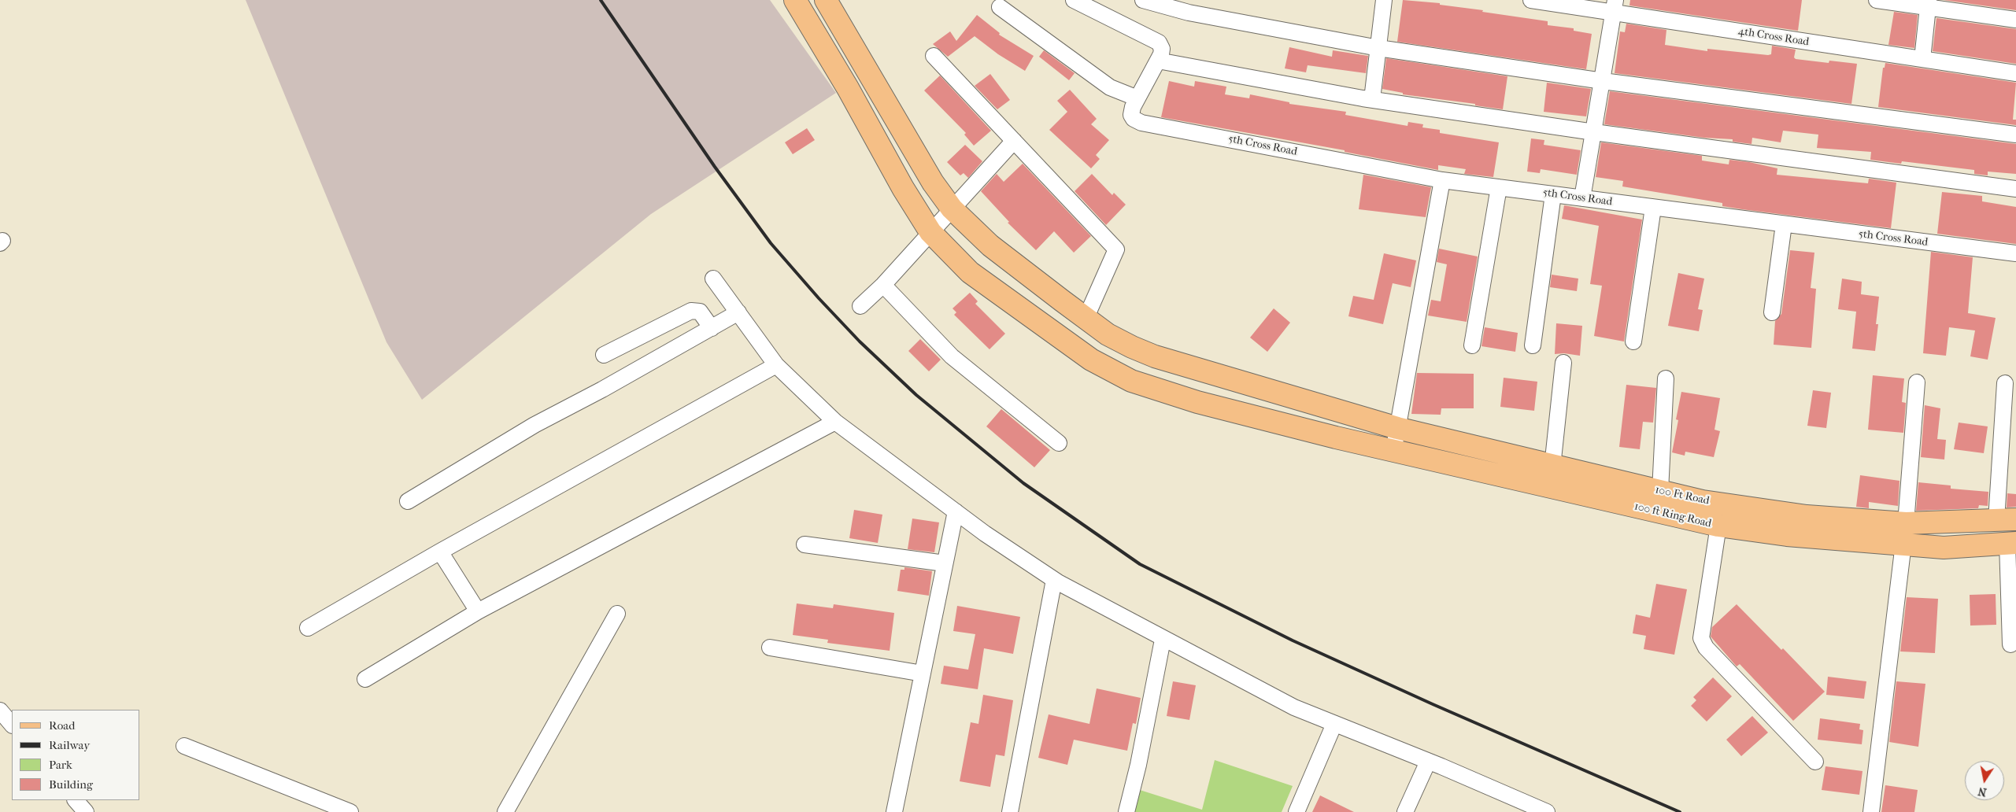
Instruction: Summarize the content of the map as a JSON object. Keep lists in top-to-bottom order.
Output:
{
  "streets": {
    "main road": ["100 Ft Road", "100 ft Ring Road"],
    "street": ["4th Cross Road", "5th Cross Road"]
  },
  "crossings": [
    ["100 Ft Road", "100 ft Ring Road"]
  ],
  "legend": [
    "Road",
    "Railway",
    "Park",
    "Building"
  ],
  "north": "bottom"
}
